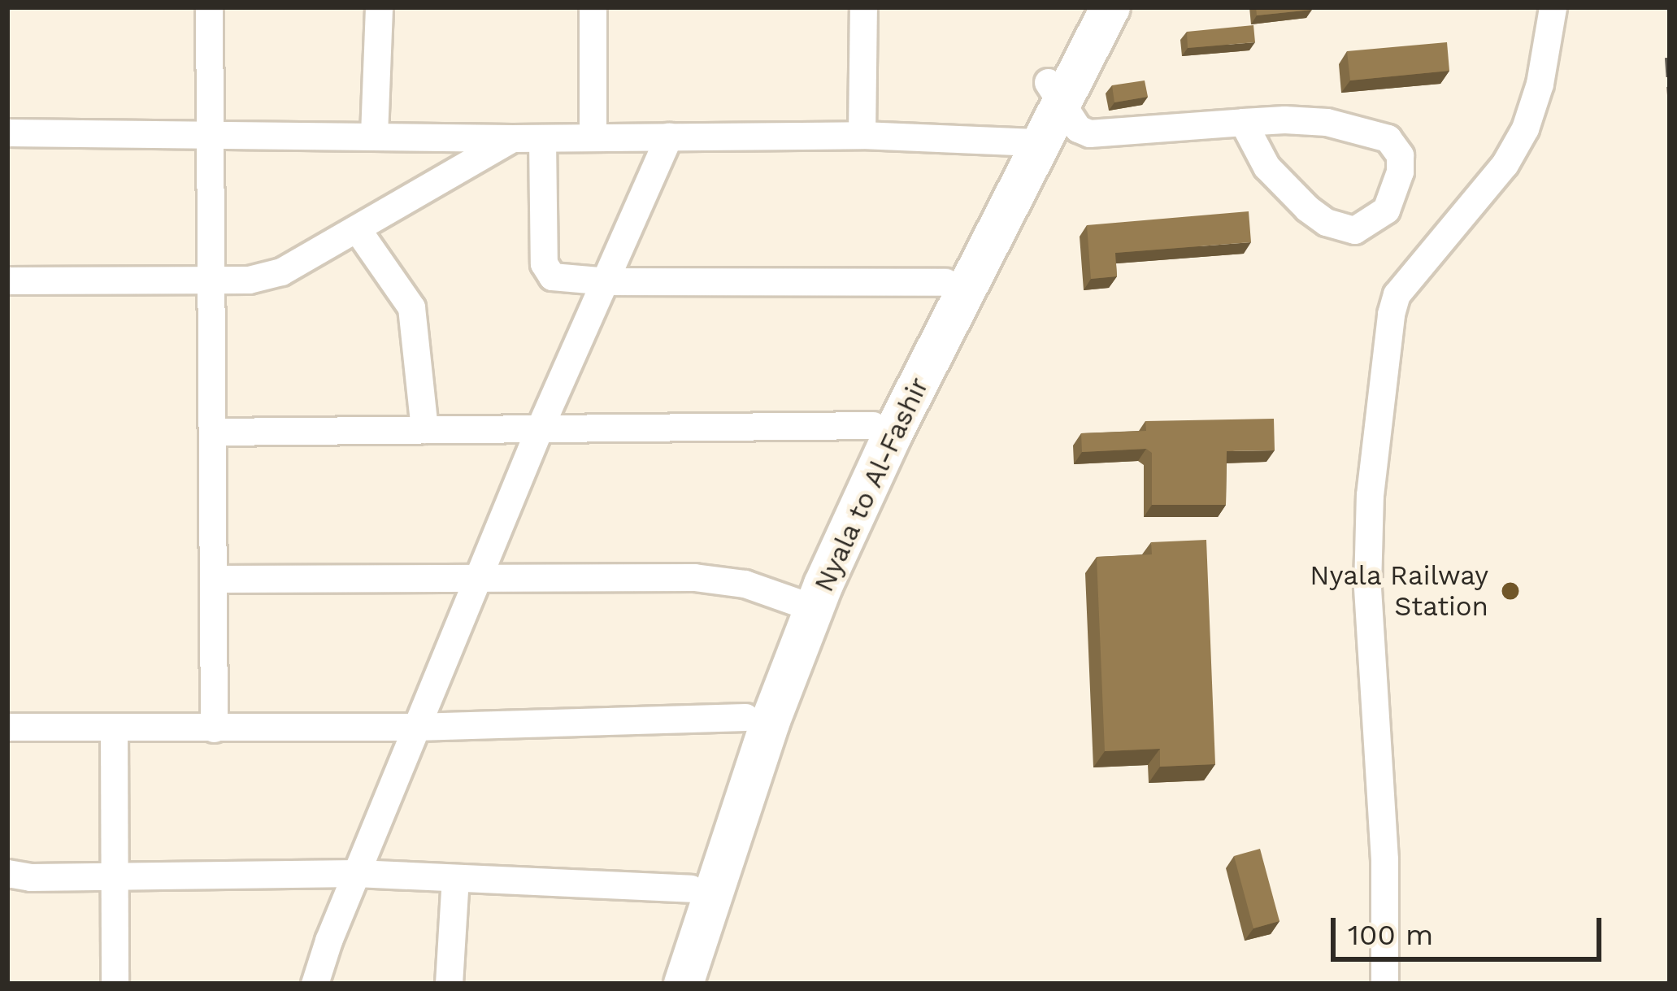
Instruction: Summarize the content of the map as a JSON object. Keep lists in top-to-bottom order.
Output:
{
  "streets": {
    "highway": ["Nyala to Al-Fashir"]
  },
  "places": ["Nyala Railway Station"],
  "scale_bar": "100 m"
}
